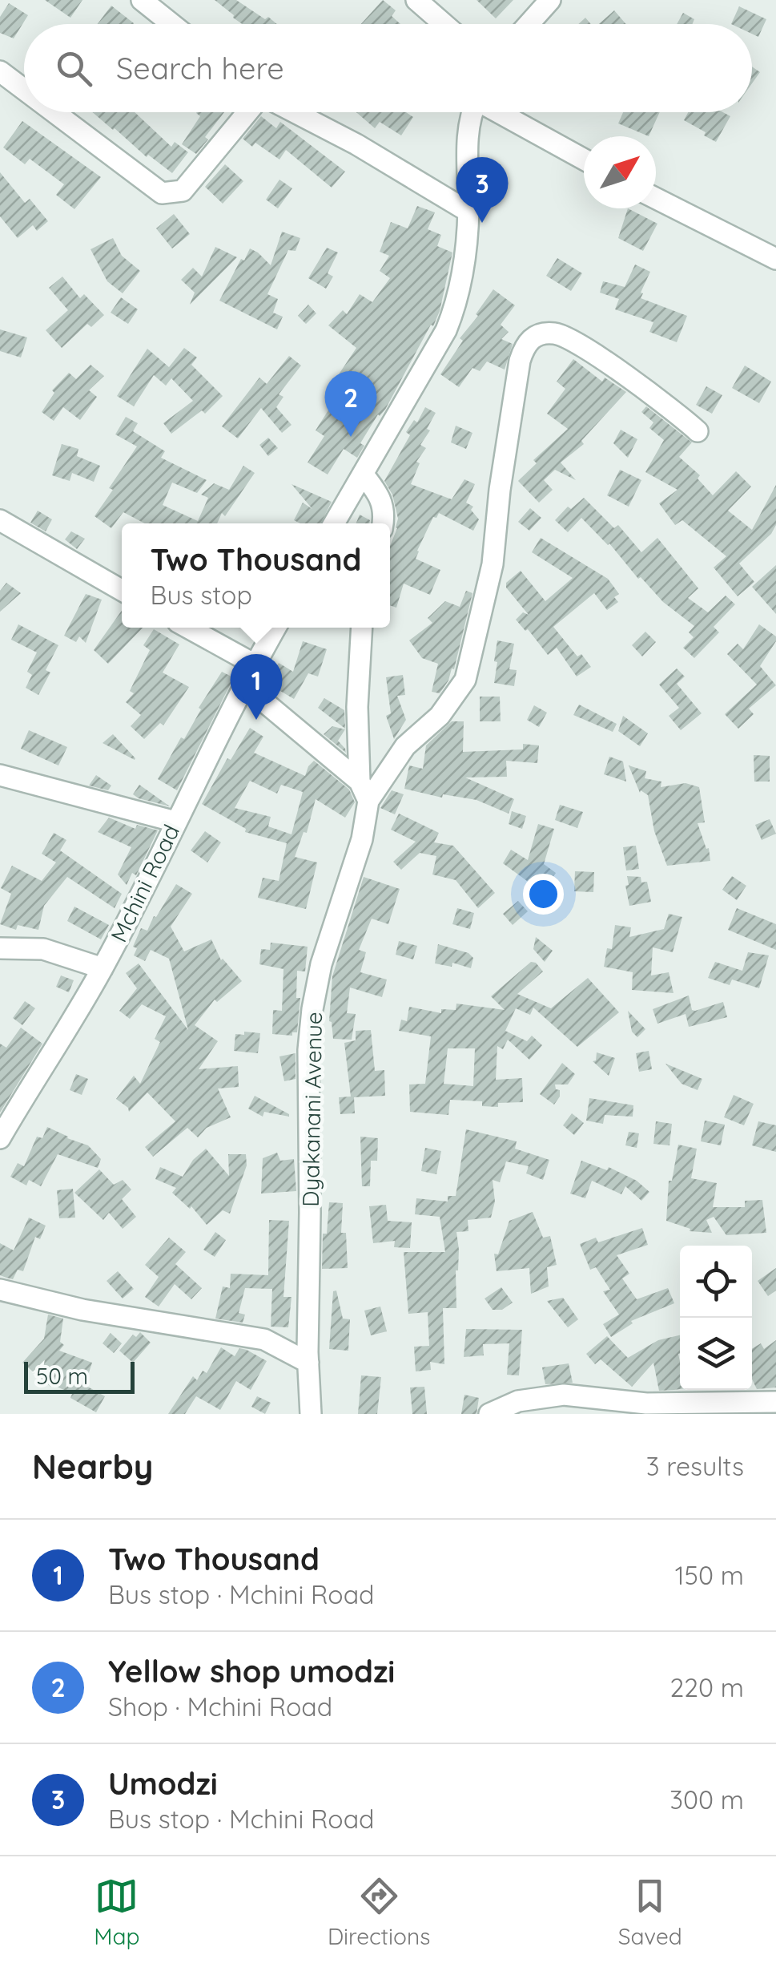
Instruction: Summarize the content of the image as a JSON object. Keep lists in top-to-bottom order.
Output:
{
  "streets": {
    "street": ["Mchini Road", "Dyakanani Avenue"]
  },
  "scale_bar": "50 m",
  "north": "top right",
  "page": {
    "search": "Search here",
    "pins": ["3", "2", "1"],
    "popup": ["Two Thousand", "Bus stop"],
    "scale": "50 m",
    "heading": ["Nearby", "3 results"],
    "list": [
      {
        "mark": "1",
        "name": "Two Thousand",
        "note": "Bus stop · Mchini Road",
        "value": "150 m"
      },
      {
        "mark": "2",
        "name": "Yellow shop umodzi",
        "note": "Shop · Mchini Road",
        "value": "220 m"
      },
      {
        "mark": "3",
        "name": "Umodzi",
        "note": "Bus stop · Mchini Road",
        "value": "300 m"
      }
    ],
    "nav": ["Map", "Directions", "Saved"]
  }
}
